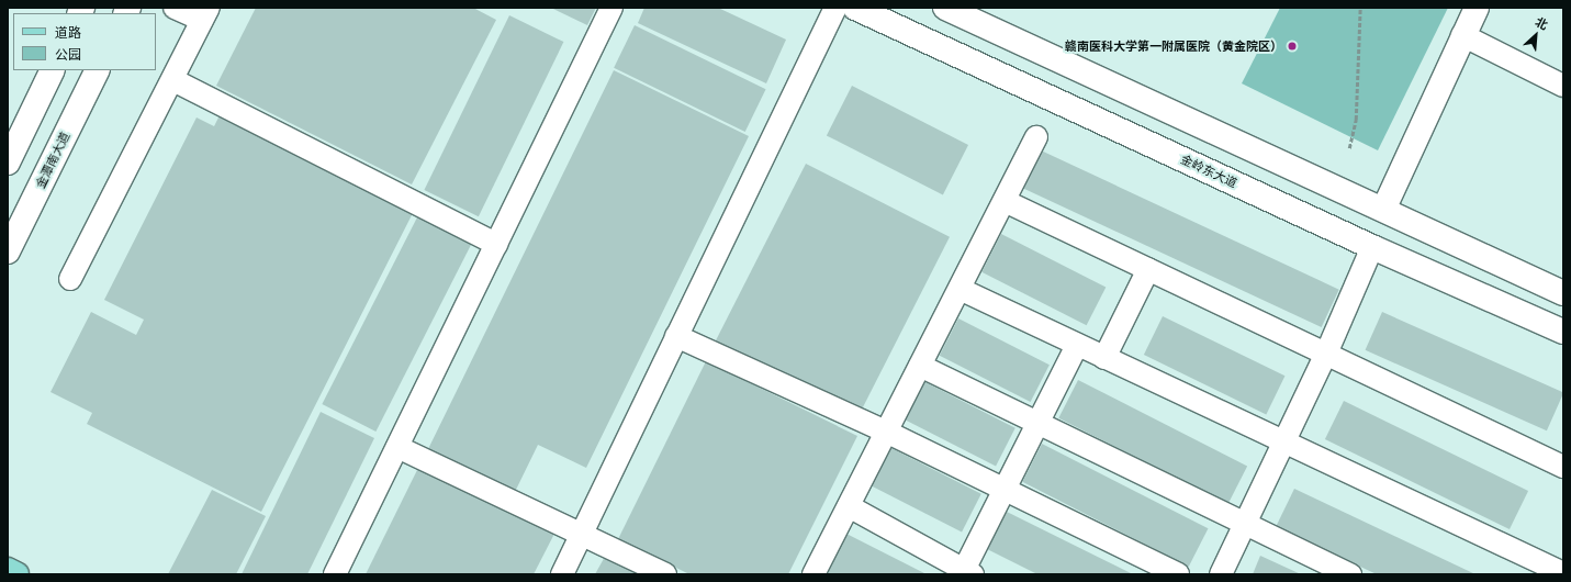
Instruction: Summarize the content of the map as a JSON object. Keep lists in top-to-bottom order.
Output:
{
  "streets": {
    "main road": ["金潭南大道", "金岭东大道"]
  },
  "places": ["赣南医科大学第一附属医院（黄金院区）"],
  "legend": ["道路", "公园"],
  "north": "top right"
}
